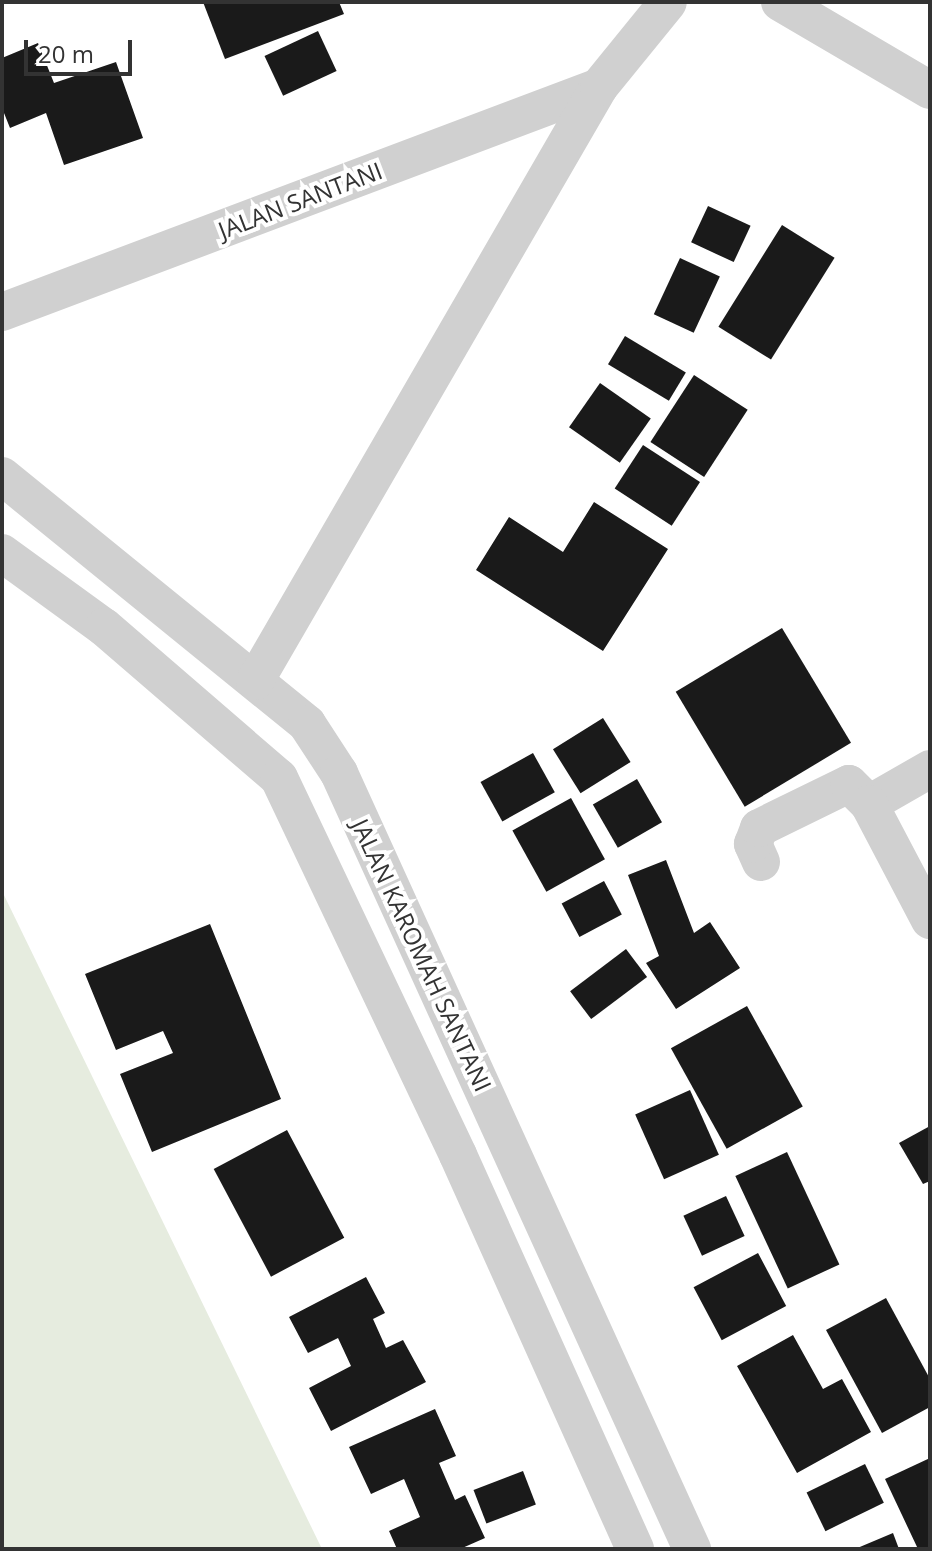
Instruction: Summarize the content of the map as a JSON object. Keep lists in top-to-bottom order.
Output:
{
  "streets": {
    "street": ["JALAN SANTANI", "JALAN KAROMAH SANTANI"]
  },
  "scale_bar": "20 m"
}
